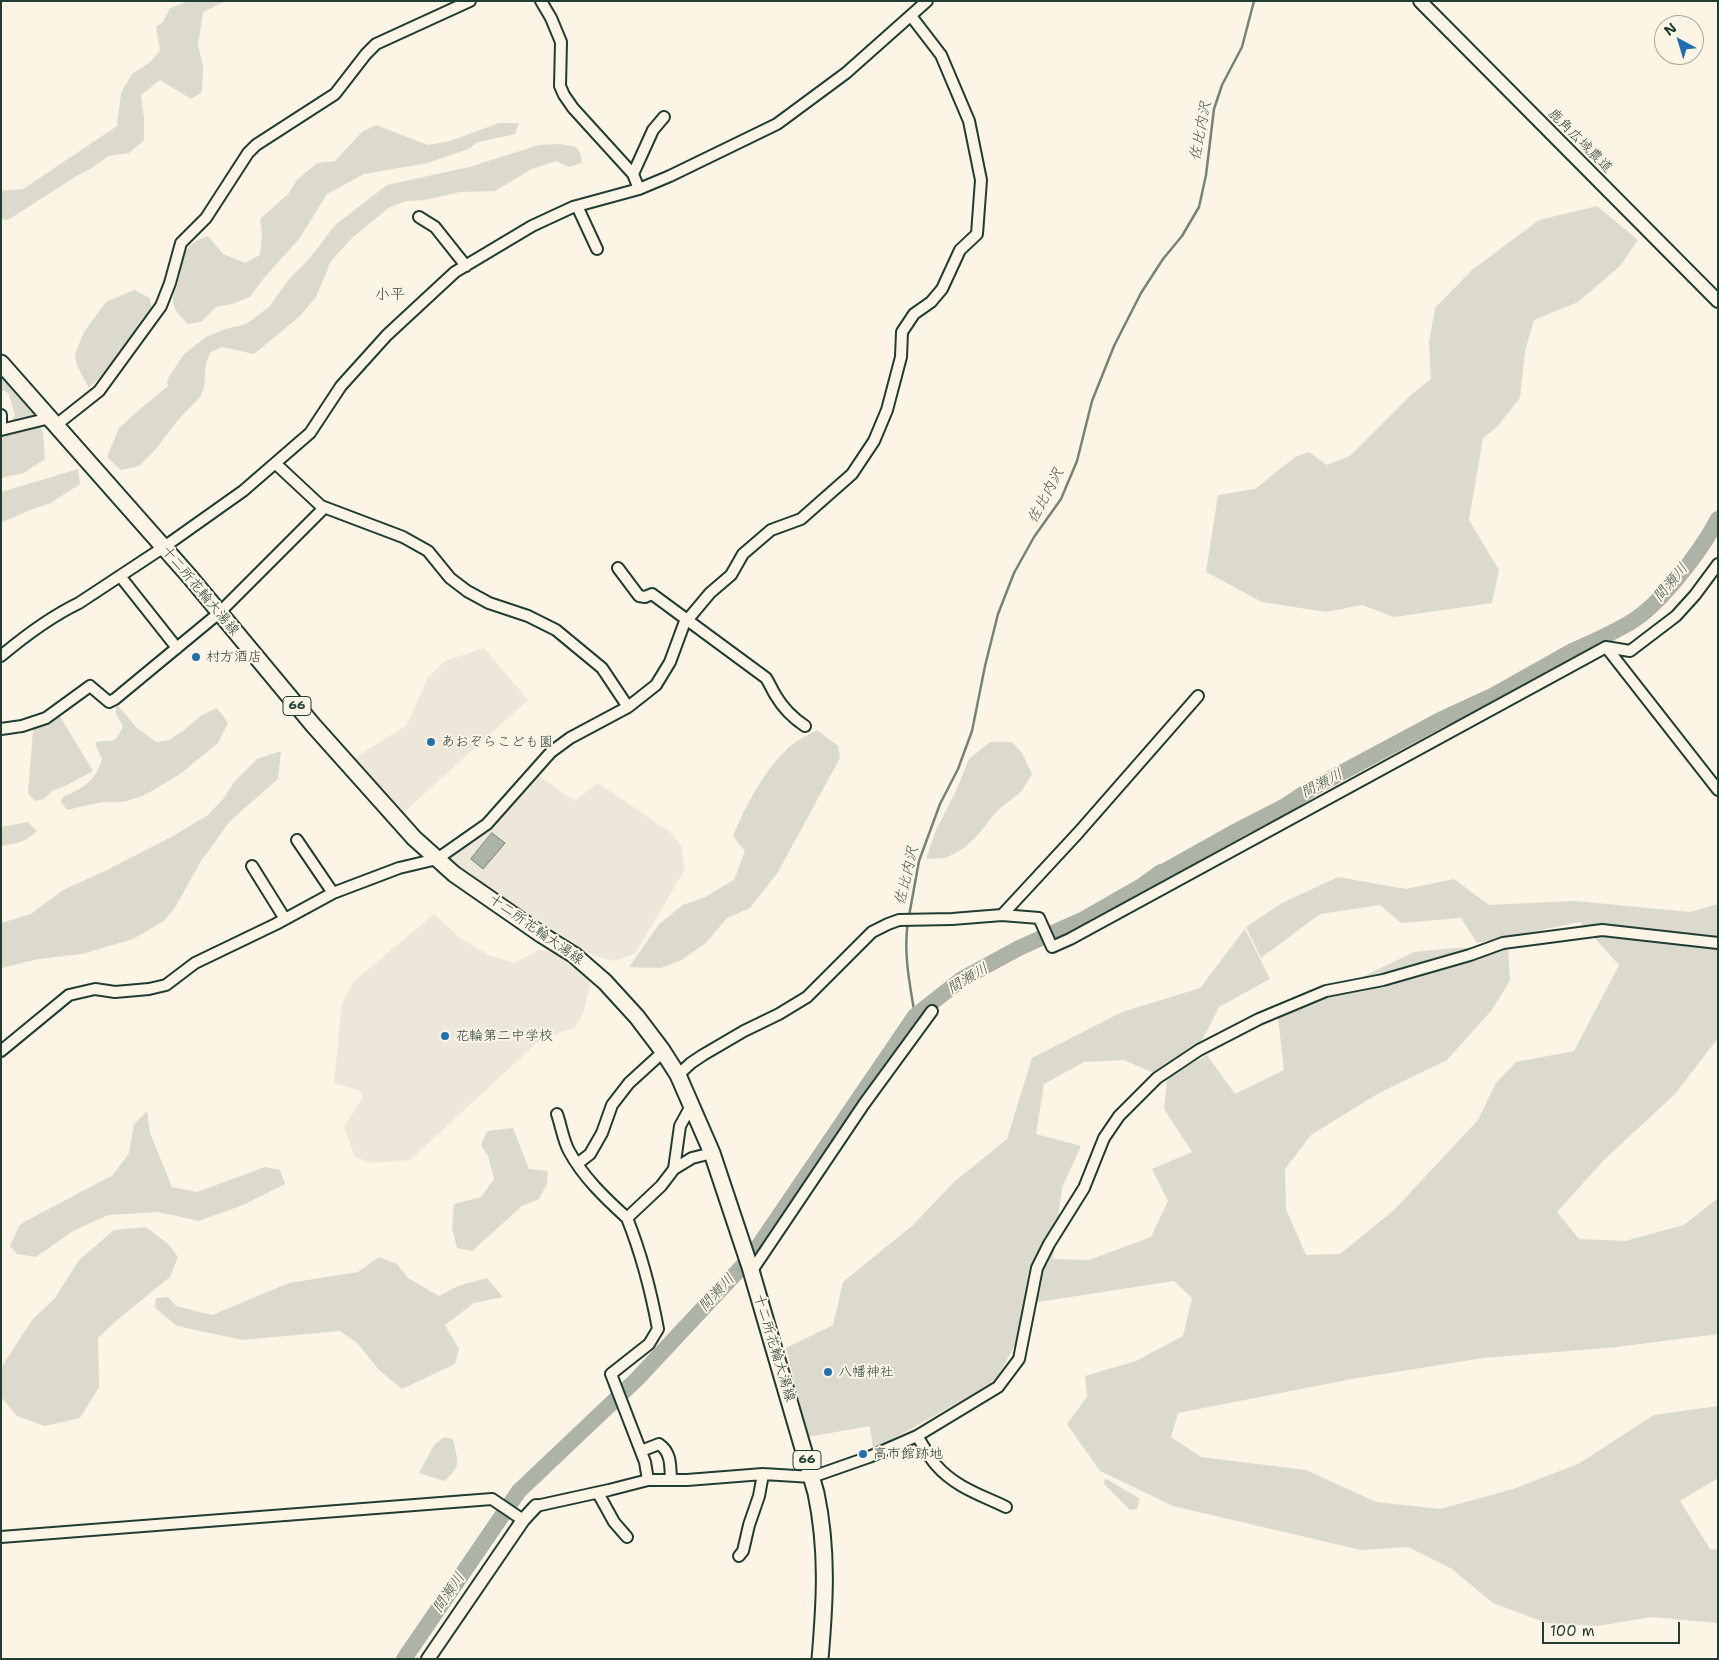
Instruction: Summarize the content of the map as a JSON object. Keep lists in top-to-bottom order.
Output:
{
  "streets": {
    "main road": ["十二所花輪大湯線", "66"],
    "street": ["鹿角広域農道"]
  },
  "districts": ["小平"],
  "water": ["佐比内沢", "間瀬川"],
  "places": [
    "村方酒店",
    "あおぞらこども園",
    "花輪第二中学校",
    "八幡神社",
    "高市館跡地"
  ],
  "scale_bar": "100 m",
  "north": "top left"
}
